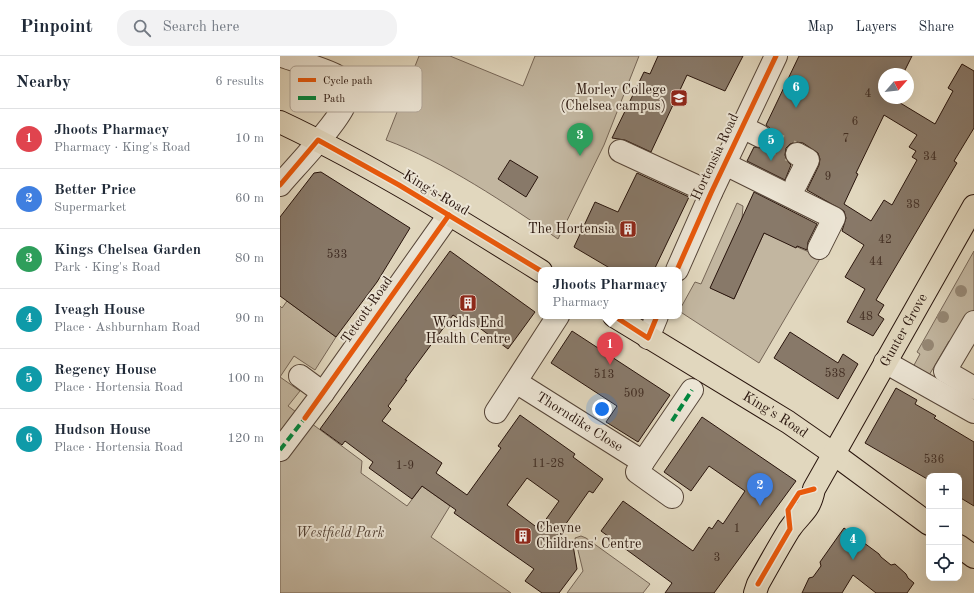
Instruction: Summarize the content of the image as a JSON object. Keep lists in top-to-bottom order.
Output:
{
  "streets": {
    "main road": ["King's Road", "Gunter Grove"],
    "street": ["Hortensia Road", "Tetcott Road", "Thorndike Close"]
  },
  "crossings": [
    ["King's Road", "Tetcott Road"],
    ["King's Road", "Gunter Grove"]
  ],
  "parks": ["Westfield Park"],
  "places": {
    "school or university": ["Morley College (Chelsea campus)"],
    "building": ["The Hortensia", "Worlds End Health Centre", "Cheyne Childrens' Centre"]
  },
  "house_numbers": [
    "4",
    "6",
    "7",
    "34",
    "9",
    "38",
    "42",
    "533",
    "44",
    "48",
    "538",
    "513",
    "509",
    "536",
    "11-28",
    "1-9",
    "1",
    "3"
  ],
  "legend": ["Cycle path", "Path"],
  "north": "top right",
  "page": {
    "header": "Pinpoint",
    "search": "Search here",
    "nav": ["Map", "Layers", "Share"],
    "heading": ["Nearby", "6 results"],
    "pins": [
      "6",
      "3",
      "5",
      "1",
      "2",
      "4"
    ],
    "list": [
      {
        "mark": "1",
        "name": "Jhoots Pharmacy",
        "note": "Pharmacy · King's Road",
        "value": "10 m"
      },
      {
        "mark": "2",
        "name": "Better Price",
        "note": "Supermarket",
        "value": "60 m"
      },
      {
        "mark": "3",
        "name": "Kings Chelsea Garden",
        "note": "Park · King's Road",
        "value": "80 m"
      },
      {
        "mark": "4",
        "name": "Iveagh House",
        "note": "Place · Ashburnham Road",
        "value": "90 m"
      },
      {
        "mark": "5",
        "name": "Regency House",
        "note": "Place · Hortensia Road",
        "value": "100 m"
      },
      {
        "mark": "6",
        "name": "Hudson House",
        "note": "Place · Hortensia Road",
        "value": "120 m"
      }
    ],
    "popup": ["Jhoots Pharmacy", "Pharmacy"],
    "map_buttons": ["+", "−"]
  }
}
